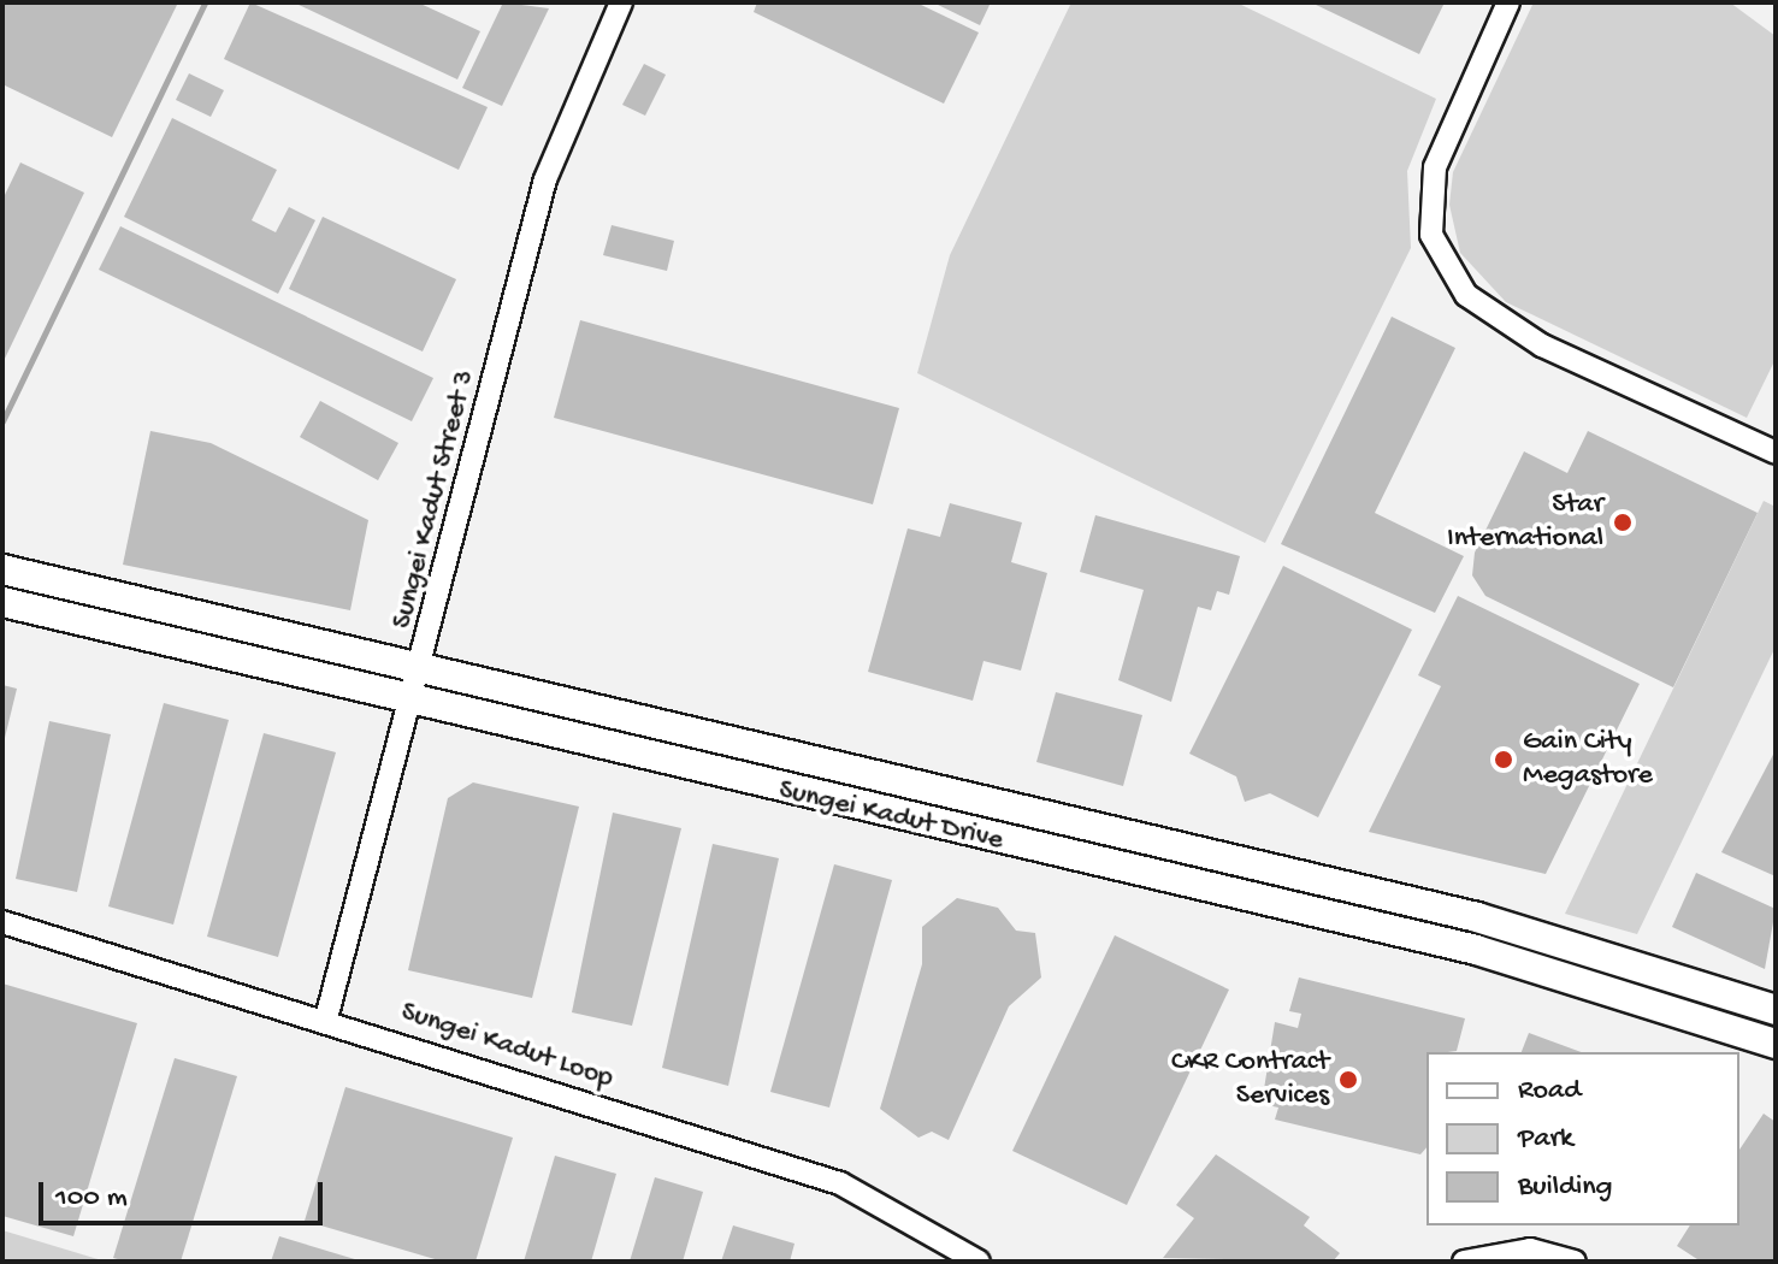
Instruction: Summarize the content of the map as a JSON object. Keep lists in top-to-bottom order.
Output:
{
  "streets": {
    "main road": ["Sungei Kadut Drive"],
    "street": ["Sungei Kadut Street 3", "Sungei Kadut Loop"]
  },
  "crossings": [
    ["Sungei Kadut Street 3", "Sungei Kadut Drive"],
    ["Sungei Kadut Street 3", "Sungei Kadut Loop"]
  ],
  "places": ["Star International", "Gain City Megastore", "CKR Contract Services"],
  "legend": ["Road", "Park", "Building"],
  "scale_bar": "100 m"
}
